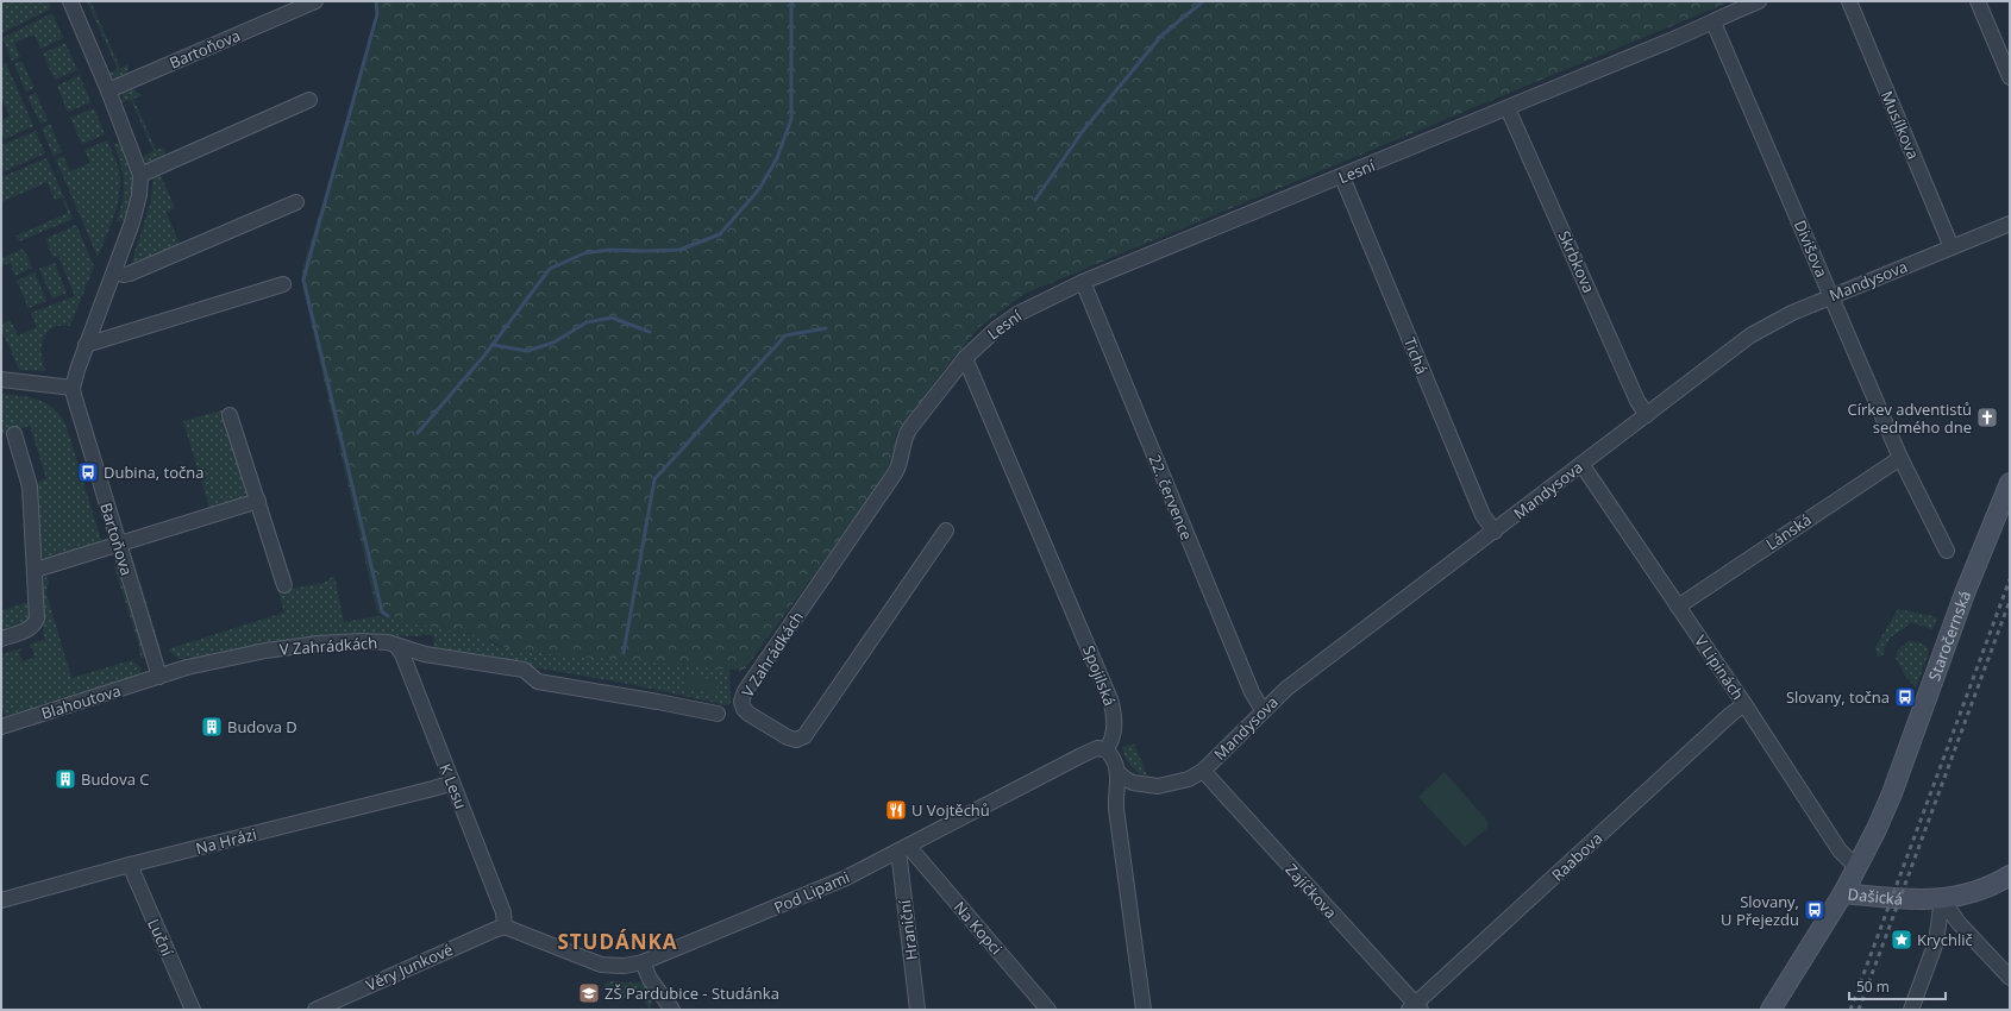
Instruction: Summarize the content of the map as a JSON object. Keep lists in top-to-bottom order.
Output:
{
  "streets": {
    "main road": ["Staročernská", "Dašická"],
    "street": [
      "Bartoňova",
      "Musílkova",
      "Lesní",
      "Divišova",
      "Skrbkova",
      "Mandysova",
      "Tichá",
      "22. července",
      "Lánská",
      "V Zahrádkách",
      "V Lipinách",
      "Spojilská",
      "Blahoutova",
      "K Lesu",
      "Na Hrázi",
      "Raabova",
      "Zajíčkova",
      "Pod Lipami",
      "Na Kopci",
      "Hraniční",
      "Luční",
      "Věry Junkové"
    ]
  },
  "crossings": [
    ["Bartoňova", "V Zahrádkách"],
    ["Bartoňova", "Blahoutova"],
    ["Musílkova", "Mandysova"],
    ["Lesní", "Divišova"],
    ["Lesní", "Skrbkova"],
    ["Lesní", "Tichá"],
    ["Lesní", "22. července"],
    ["Lesní", "V Zahrádkách"],
    ["Lesní", "Spojilská"],
    ["Divišova", "Mandysova"],
    ["Divišova", "Lánská"],
    ["Skrbkova", "Mandysova"],
    ["Mandysova", "Tichá"],
    ["Mandysova", "22. července"],
    ["Mandysova", "V Lipinách"],
    ["Mandysova", "Zajíčkova"],
    ["Lánská", "V Lipinách"],
    ["Staročernská", "V Lipinách"],
    ["Staročernská", "Dašická"],
    ["V Zahrádkách", "Spojilská"],
    ["V Zahrádkách", "Blahoutova"],
    ["V Zahrádkách", "K Lesu"],
    ["V Lipinách", "Raabova"],
    ["Spojilská", "Pod Lipami"],
    ["K Lesu", "Na Hrázi"],
    ["K Lesu", "Pod Lipami"],
    ["K Lesu", "Věry Junkové"],
    ["Na Hrázi", "Luční"],
    ["Raabova", "Zajíčkova"],
    ["Pod Lipami", "Na Kopci"],
    ["Pod Lipami", "Hraniční"],
    ["Pod Lipami", "Věry Junkové"],
    ["Na Kopci", "Hraniční"]
  ],
  "districts": ["STUDÁNKA"],
  "places": {
    "church": ["Církev adventistů sedmého dne"],
    "bus stop": ["Dubina, točna", "Slovany, točna", "Slovany, U Přejezdu"],
    "building": ["Budova D", "Budova C"],
    "restaurant": ["U Vojtěchů"],
    "place": ["Krychlič"],
    "school or university": ["ZŠ Pardubice - Studánka"]
  },
  "scale_bar": "50 m"
}
